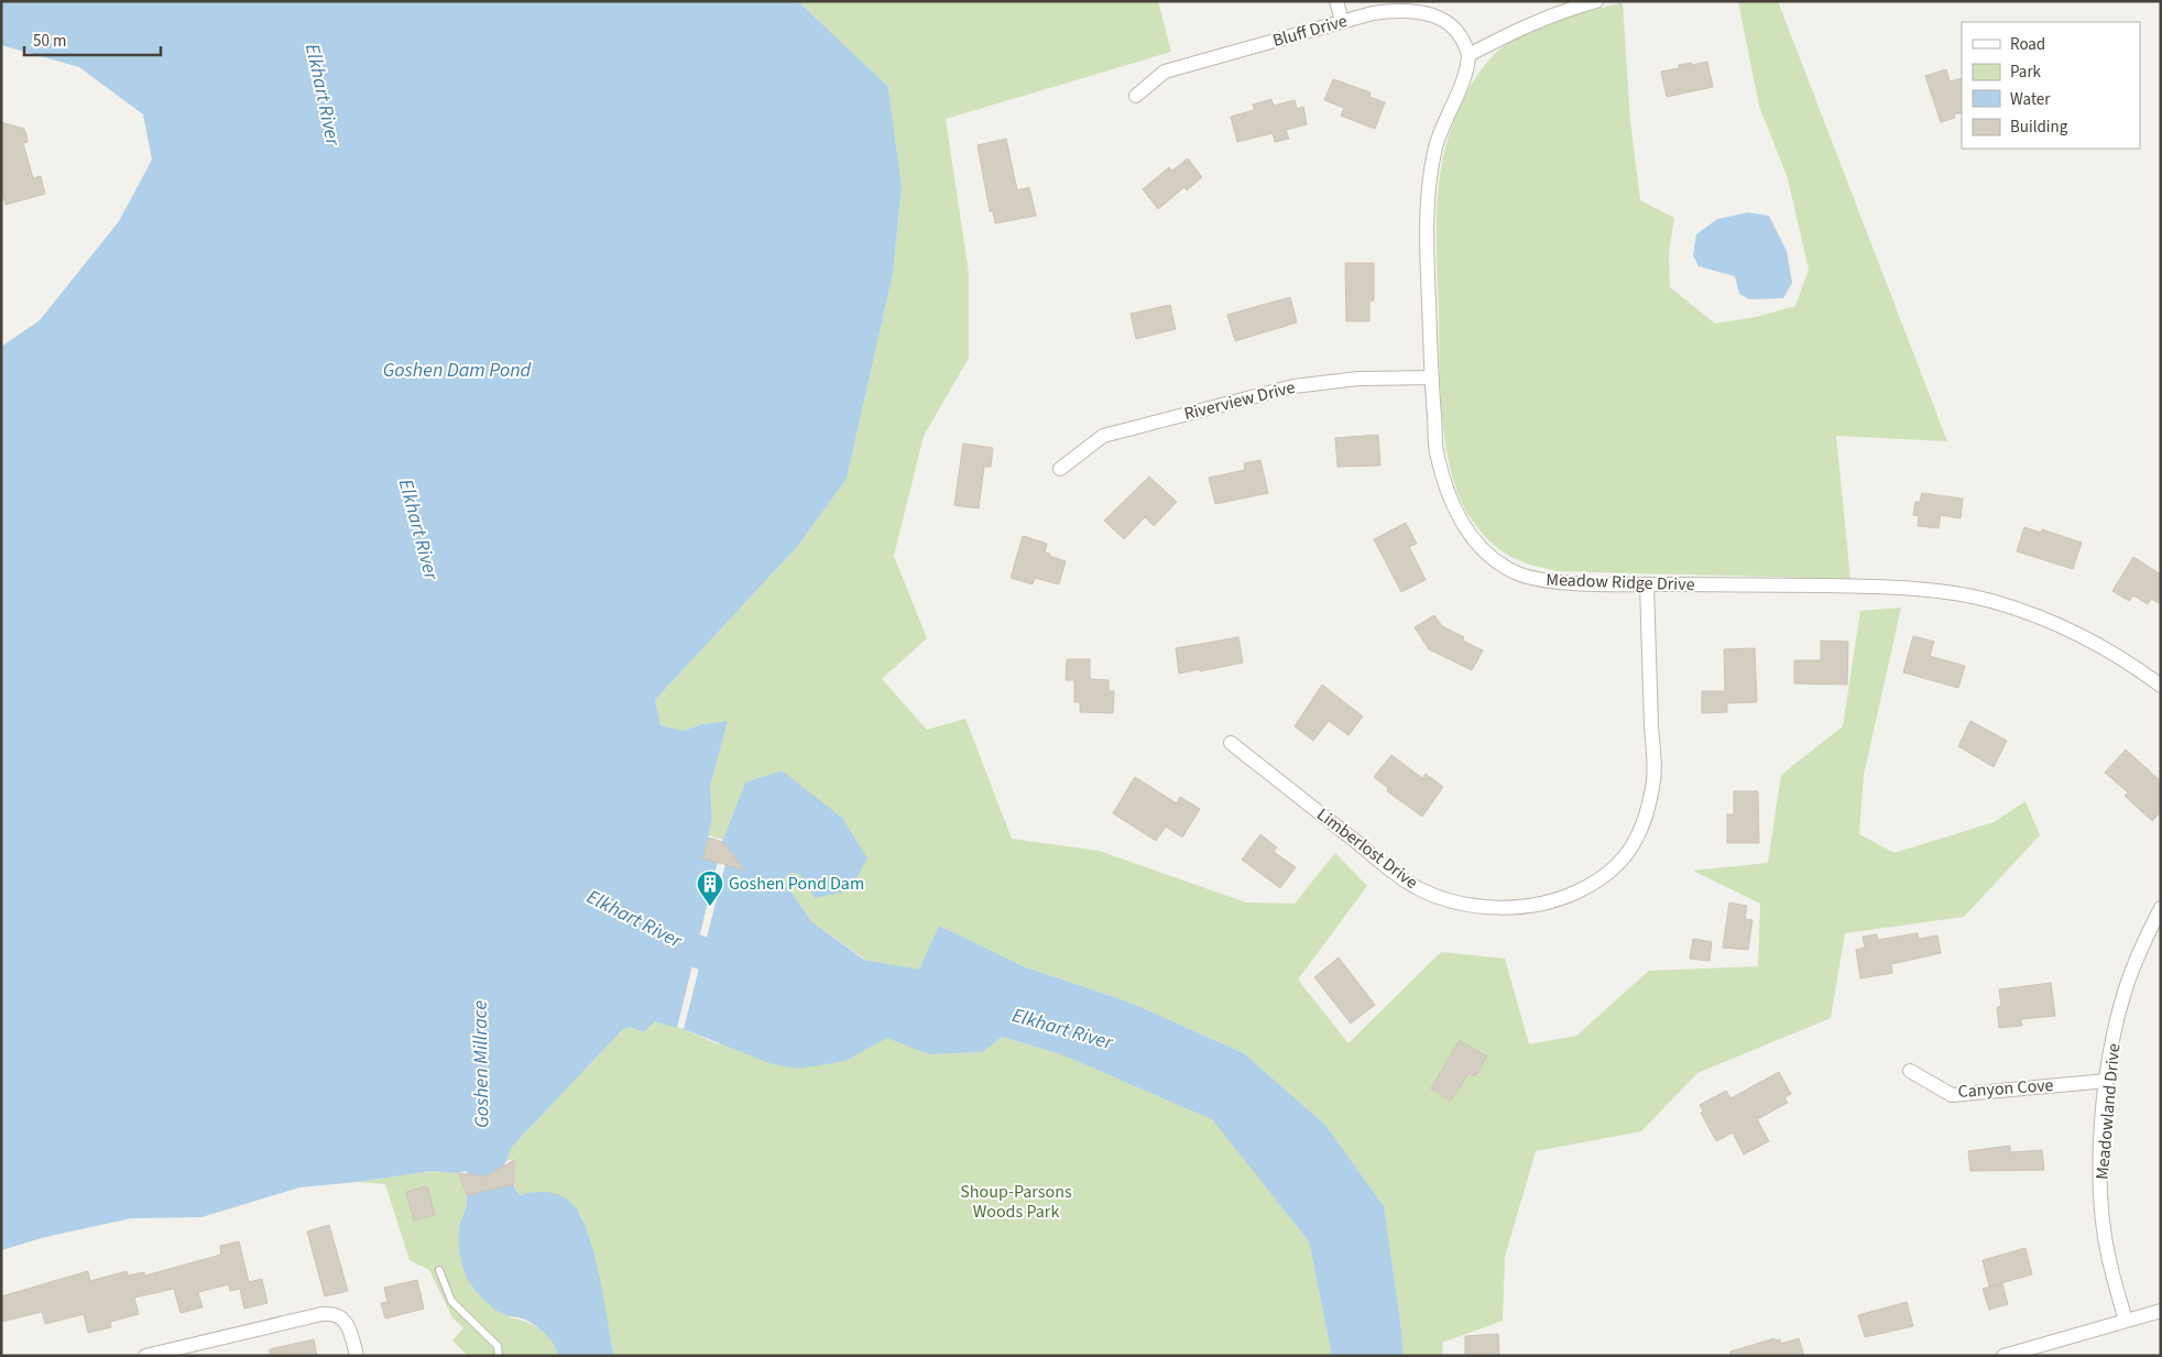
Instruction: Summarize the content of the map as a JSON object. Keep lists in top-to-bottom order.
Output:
{
  "streets": {
    "street": [
      "Bluff Drive",
      "Riverview Drive",
      "Meadow Ridge Drive",
      "Limberlost Drive",
      "Canyon Cove",
      "Meadowland Drive"
    ]
  },
  "crossings": [
    ["Bluff Drive", "Meadow Ridge Drive"],
    ["Riverview Drive", "Meadow Ridge Drive"],
    ["Meadow Ridge Drive", "Limberlost Drive"],
    ["Canyon Cove", "Meadowland Drive"]
  ],
  "water": ["Elkhart River", "Goshen Dam Pond", "Goshen Millrace"],
  "parks": ["Shoup-Parsons Woods Park"],
  "places": {
    "building": ["Goshen Pond Dam"]
  },
  "legend": [
    "Road",
    "Park",
    "Water",
    "Building"
  ],
  "scale_bar": "50 m"
}
